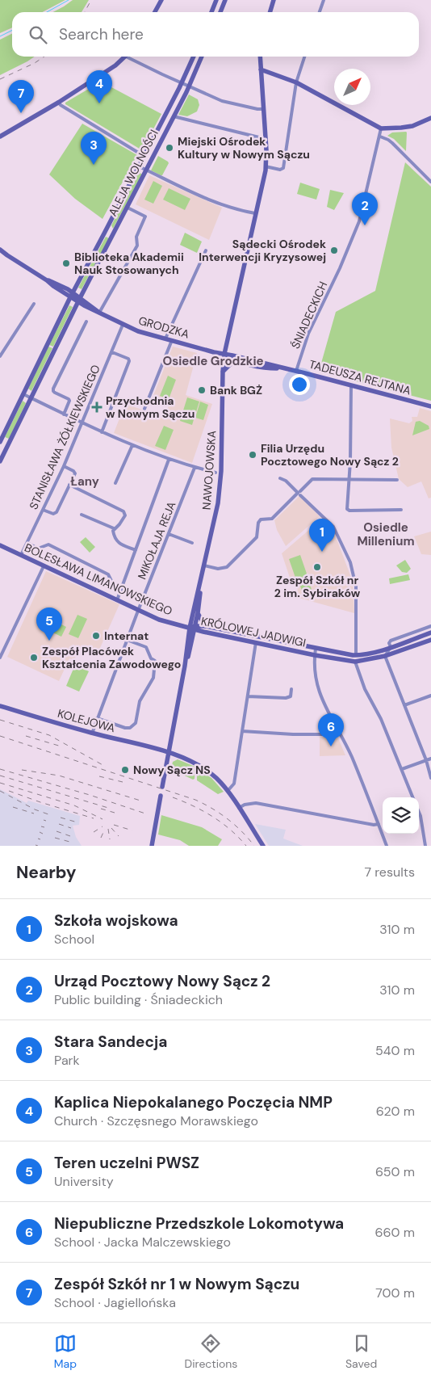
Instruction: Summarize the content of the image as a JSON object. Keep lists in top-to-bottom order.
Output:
{
  "streets": {
    "street": [
      "ALEJA WOLNOŚCI",
      "ŚNIADECKICH",
      "GRODZKA",
      "TADEUSZA REJTANA",
      "STANISŁAWA ŻÓŁKIEWSKIEGO",
      "NAWOJOWSKA",
      "MIKOŁAJA REJA",
      "BOLESŁAWA LIMANOWSKIEGO",
      "KRÓLOWEJ JADWIGI",
      "KOLEJOWA"
    ]
  },
  "crossings": [
    ["ALEJA WOLNOŚCI", "GRODZKA"],
    ["ŚNIADECKICH", "TADEUSZA REJTANA"],
    ["GRODZKA", "TADEUSZA REJTANA"],
    ["GRODZKA", "STANISŁAWA ŻÓŁKIEWSKIEGO"],
    ["GRODZKA", "NAWOJOWSKA"],
    ["TADEUSZA REJTANA", "NAWOJOWSKA"],
    ["STANISŁAWA ŻÓŁKIEWSKIEGO", "BOLESŁAWA LIMANOWSKIEGO"],
    ["NAWOJOWSKA", "BOLESŁAWA LIMANOWSKIEGO"],
    ["NAWOJOWSKA", "KRÓLOWEJ JADWIGI"],
    ["NAWOJOWSKA", "KOLEJOWA"],
    ["MIKOŁAJA REJA", "BOLESŁAWA LIMANOWSKIEGO"],
    ["MIKOŁAJA REJA", "KOLEJOWA"],
    ["BOLESŁAWA LIMANOWSKIEGO", "KRÓLOWEJ JADWIGI"]
  ],
  "districts": ["Osiedle Grodzkie", "Łany", "Osiedle Millenium"],
  "places": {
    "other": [
      "Miejski Ośrodek Kultury w Nowym Sączu",
      "Sądecki Ośrodek Interwencji Kryzysowej",
      "Biblioteka Akademii Nauk Stosowanych",
      "Bank BGŻ",
      "Filia Urzędu Pocztowego Nowy Sącz 2",
      "Zespół Szkół nr 2 im. Sybiraków",
      "Internat",
      "Zespół Placówek Kształcenia Zawodowego",
      "Nowy Sącz NS"
    ],
    "health": ["Przychodnia w Nowym Sączu"]
  },
  "north": "top right",
  "page": {
    "search": "Search here",
    "pins": [
      "4",
      "7",
      "3",
      "2",
      "1",
      "5",
      "6"
    ],
    "heading": ["Nearby", "7 results"],
    "list": [
      {
        "mark": "1",
        "name": "Szkoła wojskowa",
        "note": "School",
        "value": "310 m"
      },
      {
        "mark": "2",
        "name": "Urząd Pocztowy Nowy Sącz 2",
        "note": "Public building · Śniadeckich",
        "value": "310 m"
      },
      {
        "mark": "3",
        "name": "Stara Sandecja",
        "note": "Park",
        "value": "540 m"
      },
      {
        "mark": "4",
        "name": "Kaplica Niepokalanego Poczęcia NMP",
        "note": "Church · Szczęsnego Morawskiego",
        "value": "620 m"
      },
      {
        "mark": "5",
        "name": "Teren uczelni PWSZ",
        "note": "University",
        "value": "650 m"
      },
      {
        "mark": "6",
        "name": "Niepubliczne Przedszkole Lokomotywa",
        "note": "School · Jacka Malczewskiego",
        "value": "660 m"
      },
      {
        "mark": "7",
        "name": "Zespół Szkół nr 1 w Nowym Sączu",
        "note": "School · Jagiellońska",
        "value": "700 m"
      }
    ],
    "nav": ["Map", "Directions", "Saved"]
  }
}
